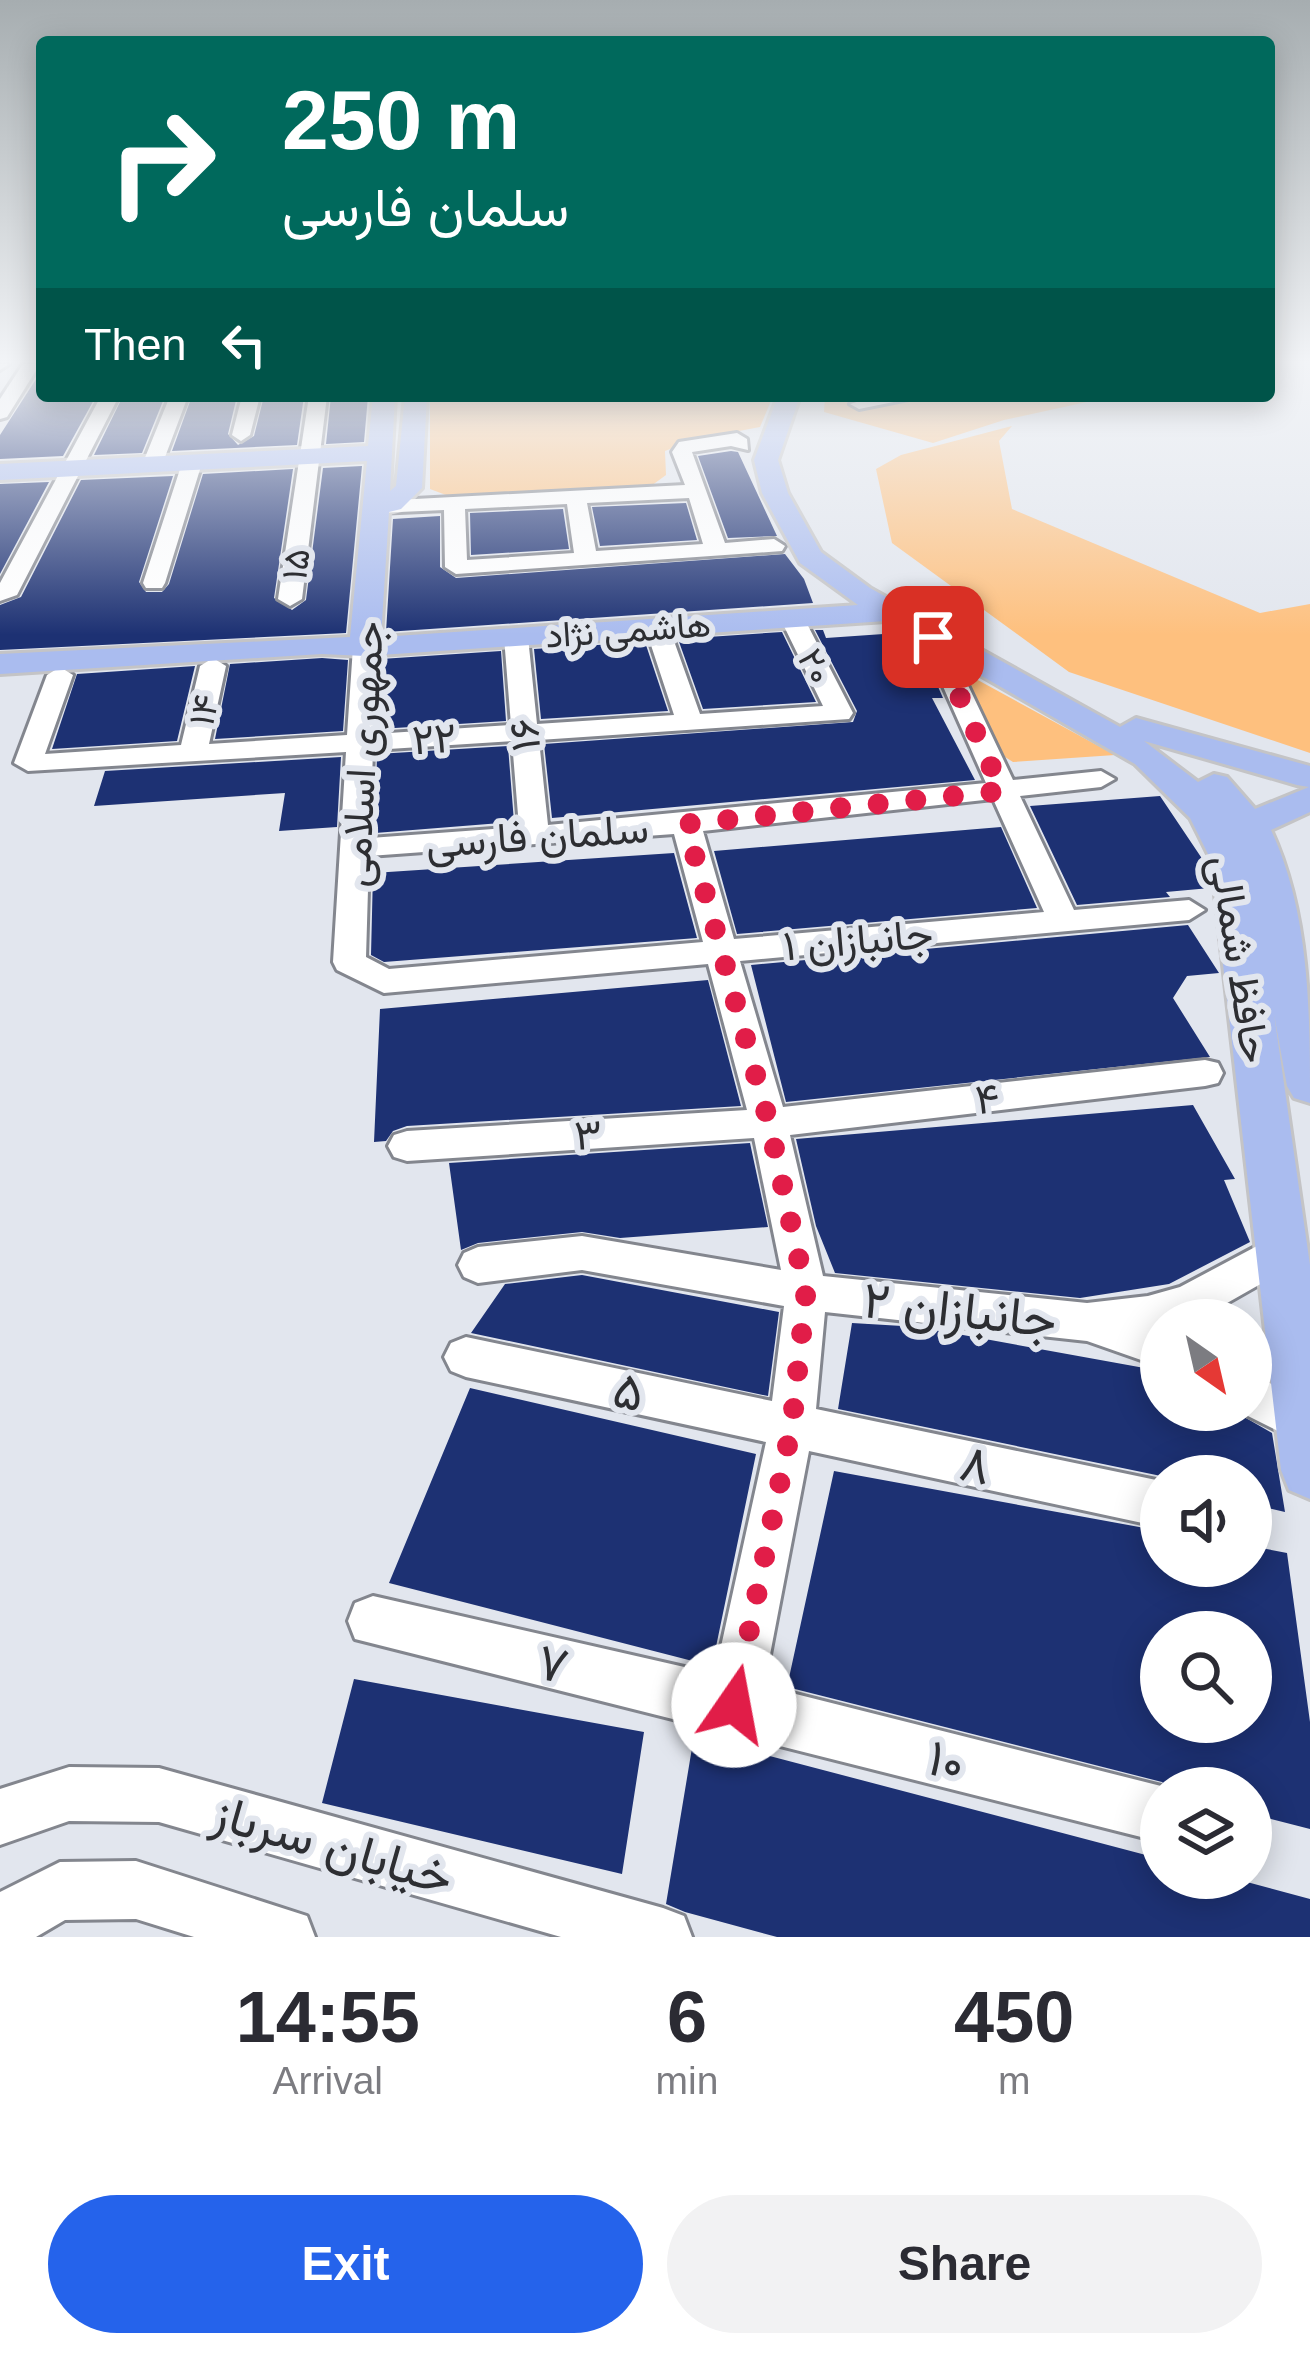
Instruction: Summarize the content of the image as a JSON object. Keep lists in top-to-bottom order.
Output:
{
  "streets": {
    "main road": ["هاشمی نژاد", "جمهوری اسلامی", "حافظ شمالی"],
    "street": [
      "۱۵",
      "۲۰",
      "۱۴",
      "۱۶",
      "۲۲",
      "سلمان فارسی",
      "جانبازان ۱",
      "۴",
      "۳",
      "جانبازان ۲",
      "۵",
      "۸",
      "۷",
      "۱۰",
      "خیابان سرباز"
    ]
  },
  "crossings": [
    ["هاشمی نژاد", "۲۰"],
    ["هاشمی نژاد", "۱۴"],
    ["هاشمی نژاد", "۱۶"],
    ["هاشمی نژاد", "۲۲"],
    ["هاشمی نژاد", "جمهوری اسلامی"],
    ["هاشمی نژاد", "حافظ شمالی"],
    ["۲۰", "۲۲"],
    ["۱۴", "۲۲"],
    ["۱۶", "۲۲"],
    ["۱۶", "سلمان فارسی"],
    ["۲۲", "جمهوری اسلامی"],
    ["جمهوری اسلامی", "سلمان فارسی"],
    ["جمهوری اسلامی", "جانبازان ۱"],
    ["۴", "۳"],
    ["۵", "۸"],
    ["۷", "۱۰"]
  ],
  "north": "bottom right",
  "page": {
    "turn": ["250 m", "سلمان فارسی"],
    "then": "Then",
    "eta": [
      "14:55",
      "Arrival",
      "6",
      "min",
      "450",
      "m"
    ],
    "buttons": ["Exit", "Share"]
  }
}
